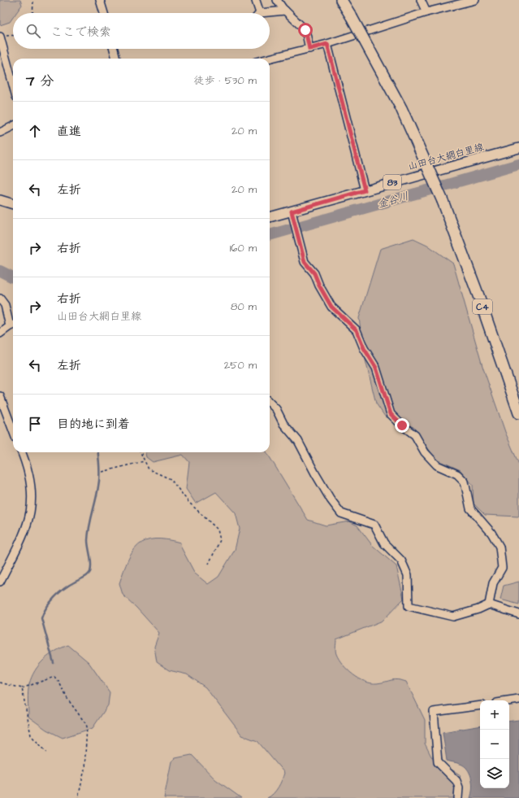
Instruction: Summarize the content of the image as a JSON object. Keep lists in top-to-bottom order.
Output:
{
  "streets": {
    "highway": ["C4"],
    "main road": ["山田台大網白里線", "83"]
  },
  "water": ["金谷川"],
  "page": {
    "search": "ここで検索",
    "heading": ["7 分", "徒歩 · 530 m"],
    "list": [
      ["直進", "20 m"],
      ["左折", "20 m"],
      ["右折", "160 m"],
      ["右折", "山田台大網白里線", "80 m"],
      ["左折", "250 m"],
      "目的地に到着"
    ],
    "map_buttons": ["+", "−"]
  }
}
